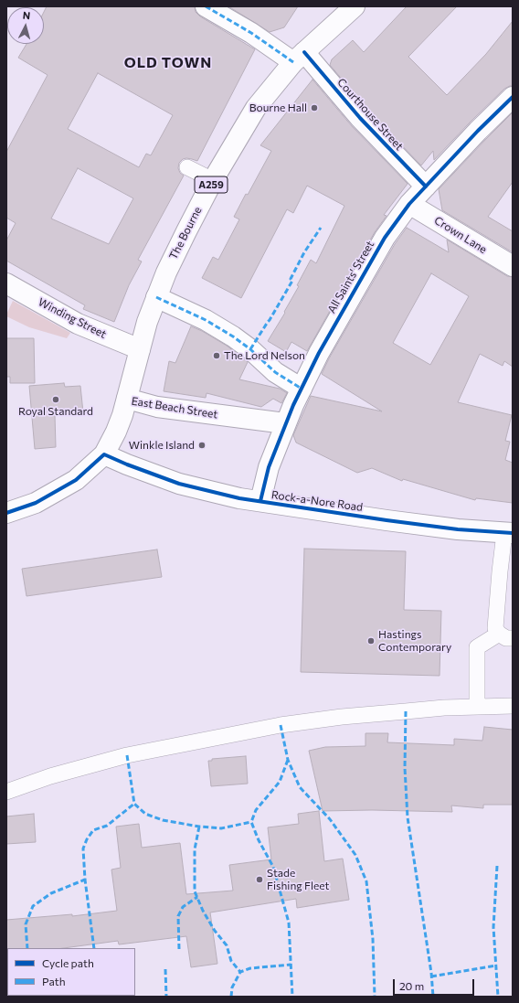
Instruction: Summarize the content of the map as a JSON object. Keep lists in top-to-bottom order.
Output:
{
  "streets": {
    "main road": [
      "Courthouse Street",
      "A259",
      "The Bourne",
      "Crown Lane",
      "All Saints' Street",
      "Winding Street",
      "East Beach Street",
      "Rock-a-Nore Road"
    ]
  },
  "crossings": [
    ["Courthouse Street", "The Bourne"],
    ["Courthouse Street", "All Saints' Street"],
    ["The Bourne", "Winding Street"],
    ["The Bourne", "East Beach Street"],
    ["Crown Lane", "All Saints' Street"],
    ["All Saints' Street", "East Beach Street"],
    ["All Saints' Street", "Rock-a-Nore Road"],
    ["East Beach Street", "Rock-a-Nore Road"]
  ],
  "districts": ["OLD TOWN"],
  "places": [
    "Bourne Hall",
    "The Lord Nelson",
    "Royal Standard",
    "Winkle Island",
    "Hastings Contemporary",
    "Stade Fishing Fleet"
  ],
  "legend": ["Cycle path", "Path"],
  "scale_bar": "20 m",
  "north": "top"
}
